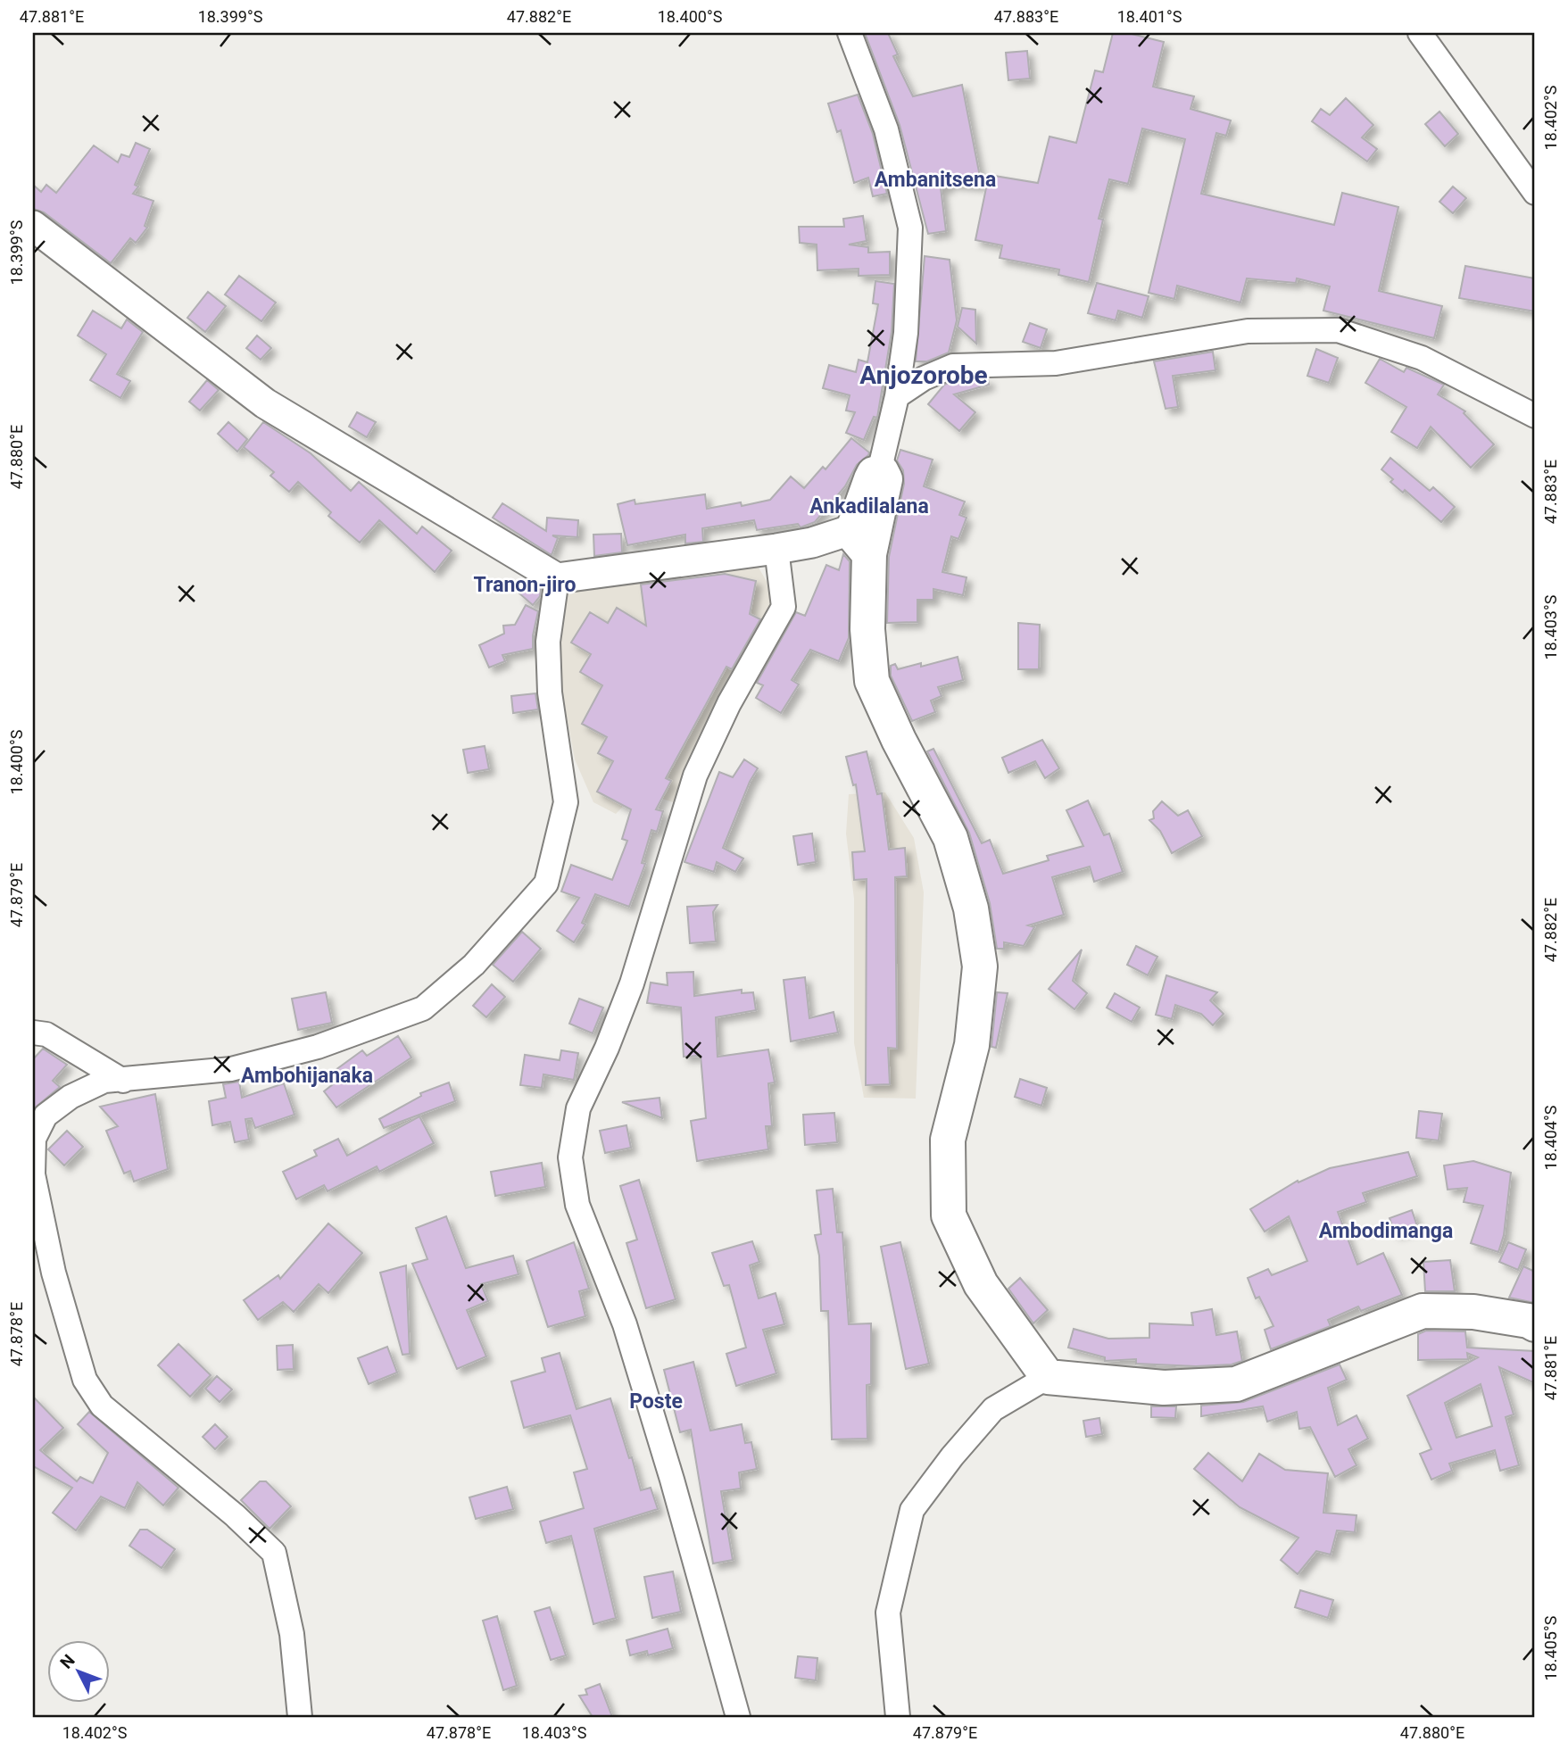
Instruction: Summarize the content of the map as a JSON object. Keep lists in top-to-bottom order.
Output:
{
  "districts": [
    "Ambanitsena",
    "Anjozorobe",
    "Ankadilalana",
    "Tranon-jiro",
    "Ambohijanaka",
    "Ambodimanga",
    "Poste"
  ],
  "north": "top left",
  "coordinates": [
    "47.881°E",
    "18.399°S",
    "47.882°E",
    "18.400°S",
    "47.883°E",
    "18.401°S",
    "18.402°S",
    "47.880°E",
    "18.403°S",
    "47.879°E",
    "18.404°S",
    "47.878°E",
    "18.405°S"
  ]
}
